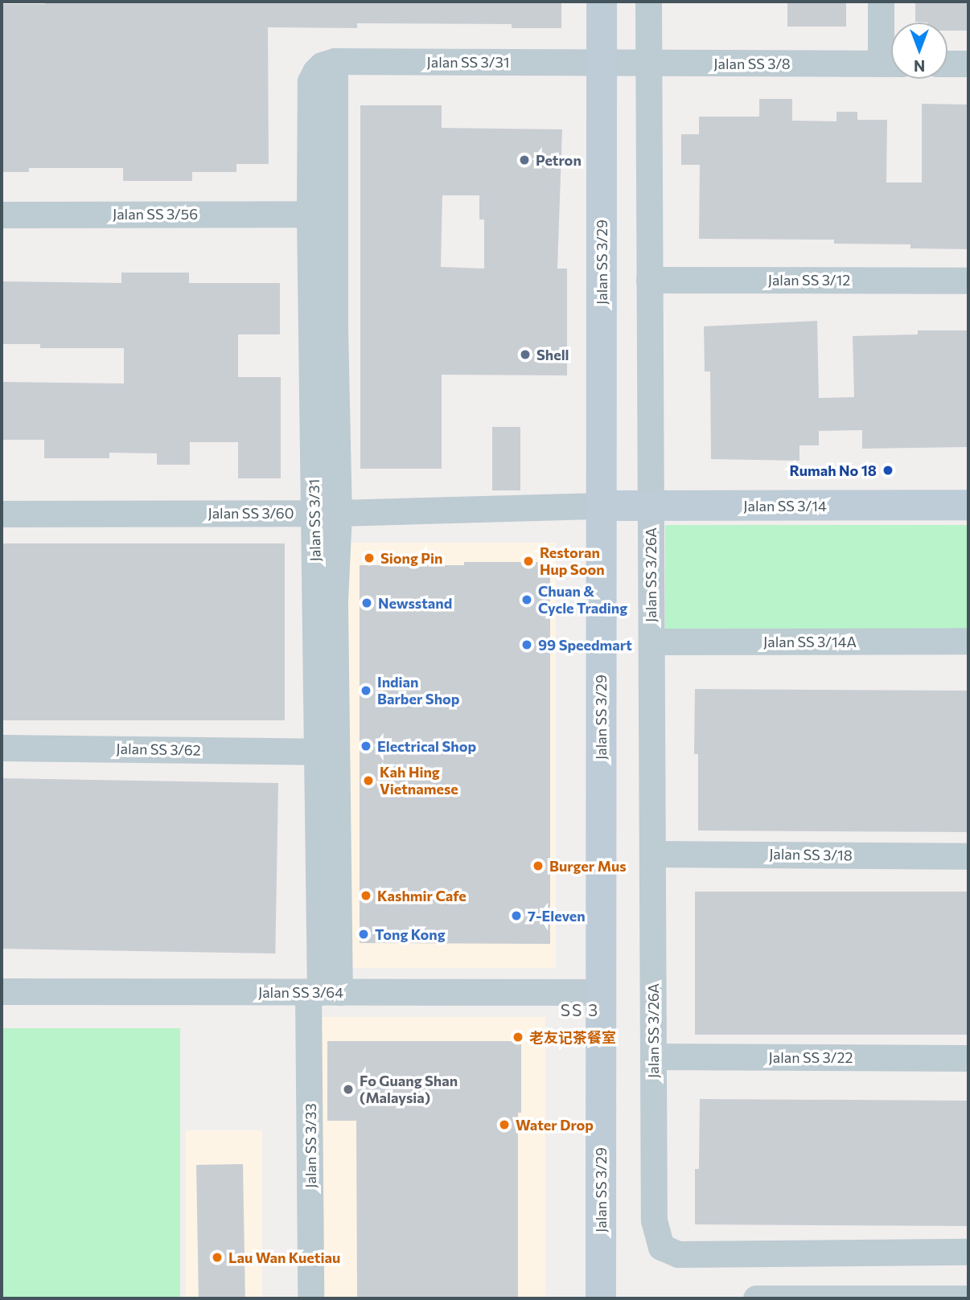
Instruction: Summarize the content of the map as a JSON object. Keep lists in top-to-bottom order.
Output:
{
  "streets": {
    "street": [
      "Jalan SS 3/31",
      "Jalan SS 3/8",
      "Jalan SS 3/56",
      "Jalan SS 3/29",
      "Jalan SS 3/12",
      "Jalan SS 3/14",
      "Jalan SS 3/60",
      "Jalan SS 3/26A",
      "Jalan SS 3/14A",
      "Jalan SS 3/62",
      "Jalan SS 3/18",
      "Jalan SS 3/64",
      "Jalan SS 3/22",
      "Jalan SS 3/33"
    ]
  },
  "crossings": [
    ["Jalan SS 3/31", "Jalan SS 3/8"],
    ["Jalan SS 3/31", "Jalan SS 3/56"],
    ["Jalan SS 3/31", "Jalan SS 3/29"],
    ["Jalan SS 3/31", "Jalan SS 3/60"],
    ["Jalan SS 3/31", "Jalan SS 3/62"],
    ["Jalan SS 3/31", "Jalan SS 3/64"],
    ["Jalan SS 3/31", "Jalan SS 3/33"],
    ["Jalan SS 3/8", "Jalan SS 3/29"],
    ["Jalan SS 3/8", "Jalan SS 3/26A"],
    ["Jalan SS 3/29", "Jalan SS 3/14"],
    ["Jalan SS 3/29", "Jalan SS 3/60"],
    ["Jalan SS 3/29", "Jalan SS 3/64"],
    ["Jalan SS 3/12", "Jalan SS 3/26A"],
    ["Jalan SS 3/14", "Jalan SS 3/60"],
    ["Jalan SS 3/14", "Jalan SS 3/26A"],
    ["Jalan SS 3/26A", "Jalan SS 3/14A"],
    ["Jalan SS 3/26A", "Jalan SS 3/18"],
    ["Jalan SS 3/26A", "Jalan SS 3/22"],
    ["Jalan SS 3/64", "Jalan SS 3/33"]
  ],
  "districts": ["SS 3"],
  "places": [
    "Petron",
    "Shell",
    "Rumah No 18",
    "Siong Pin",
    "Restoran Hup Soon",
    "Chuan & Cycle Trading",
    "Newsstand",
    "99 Speedmart",
    "Indian Barber Shop",
    "Electrical Shop",
    "Kah Hing Vietnamese",
    "Burger Mus",
    "Kashmir Cafe",
    "7-Eleven",
    "Tong Kong",
    "老友记茶餐室",
    "Fo Guang Shan (Malaysia)",
    "Water Drop",
    "Lau Wan Kuetiau"
  ],
  "north": "bottom"
}
